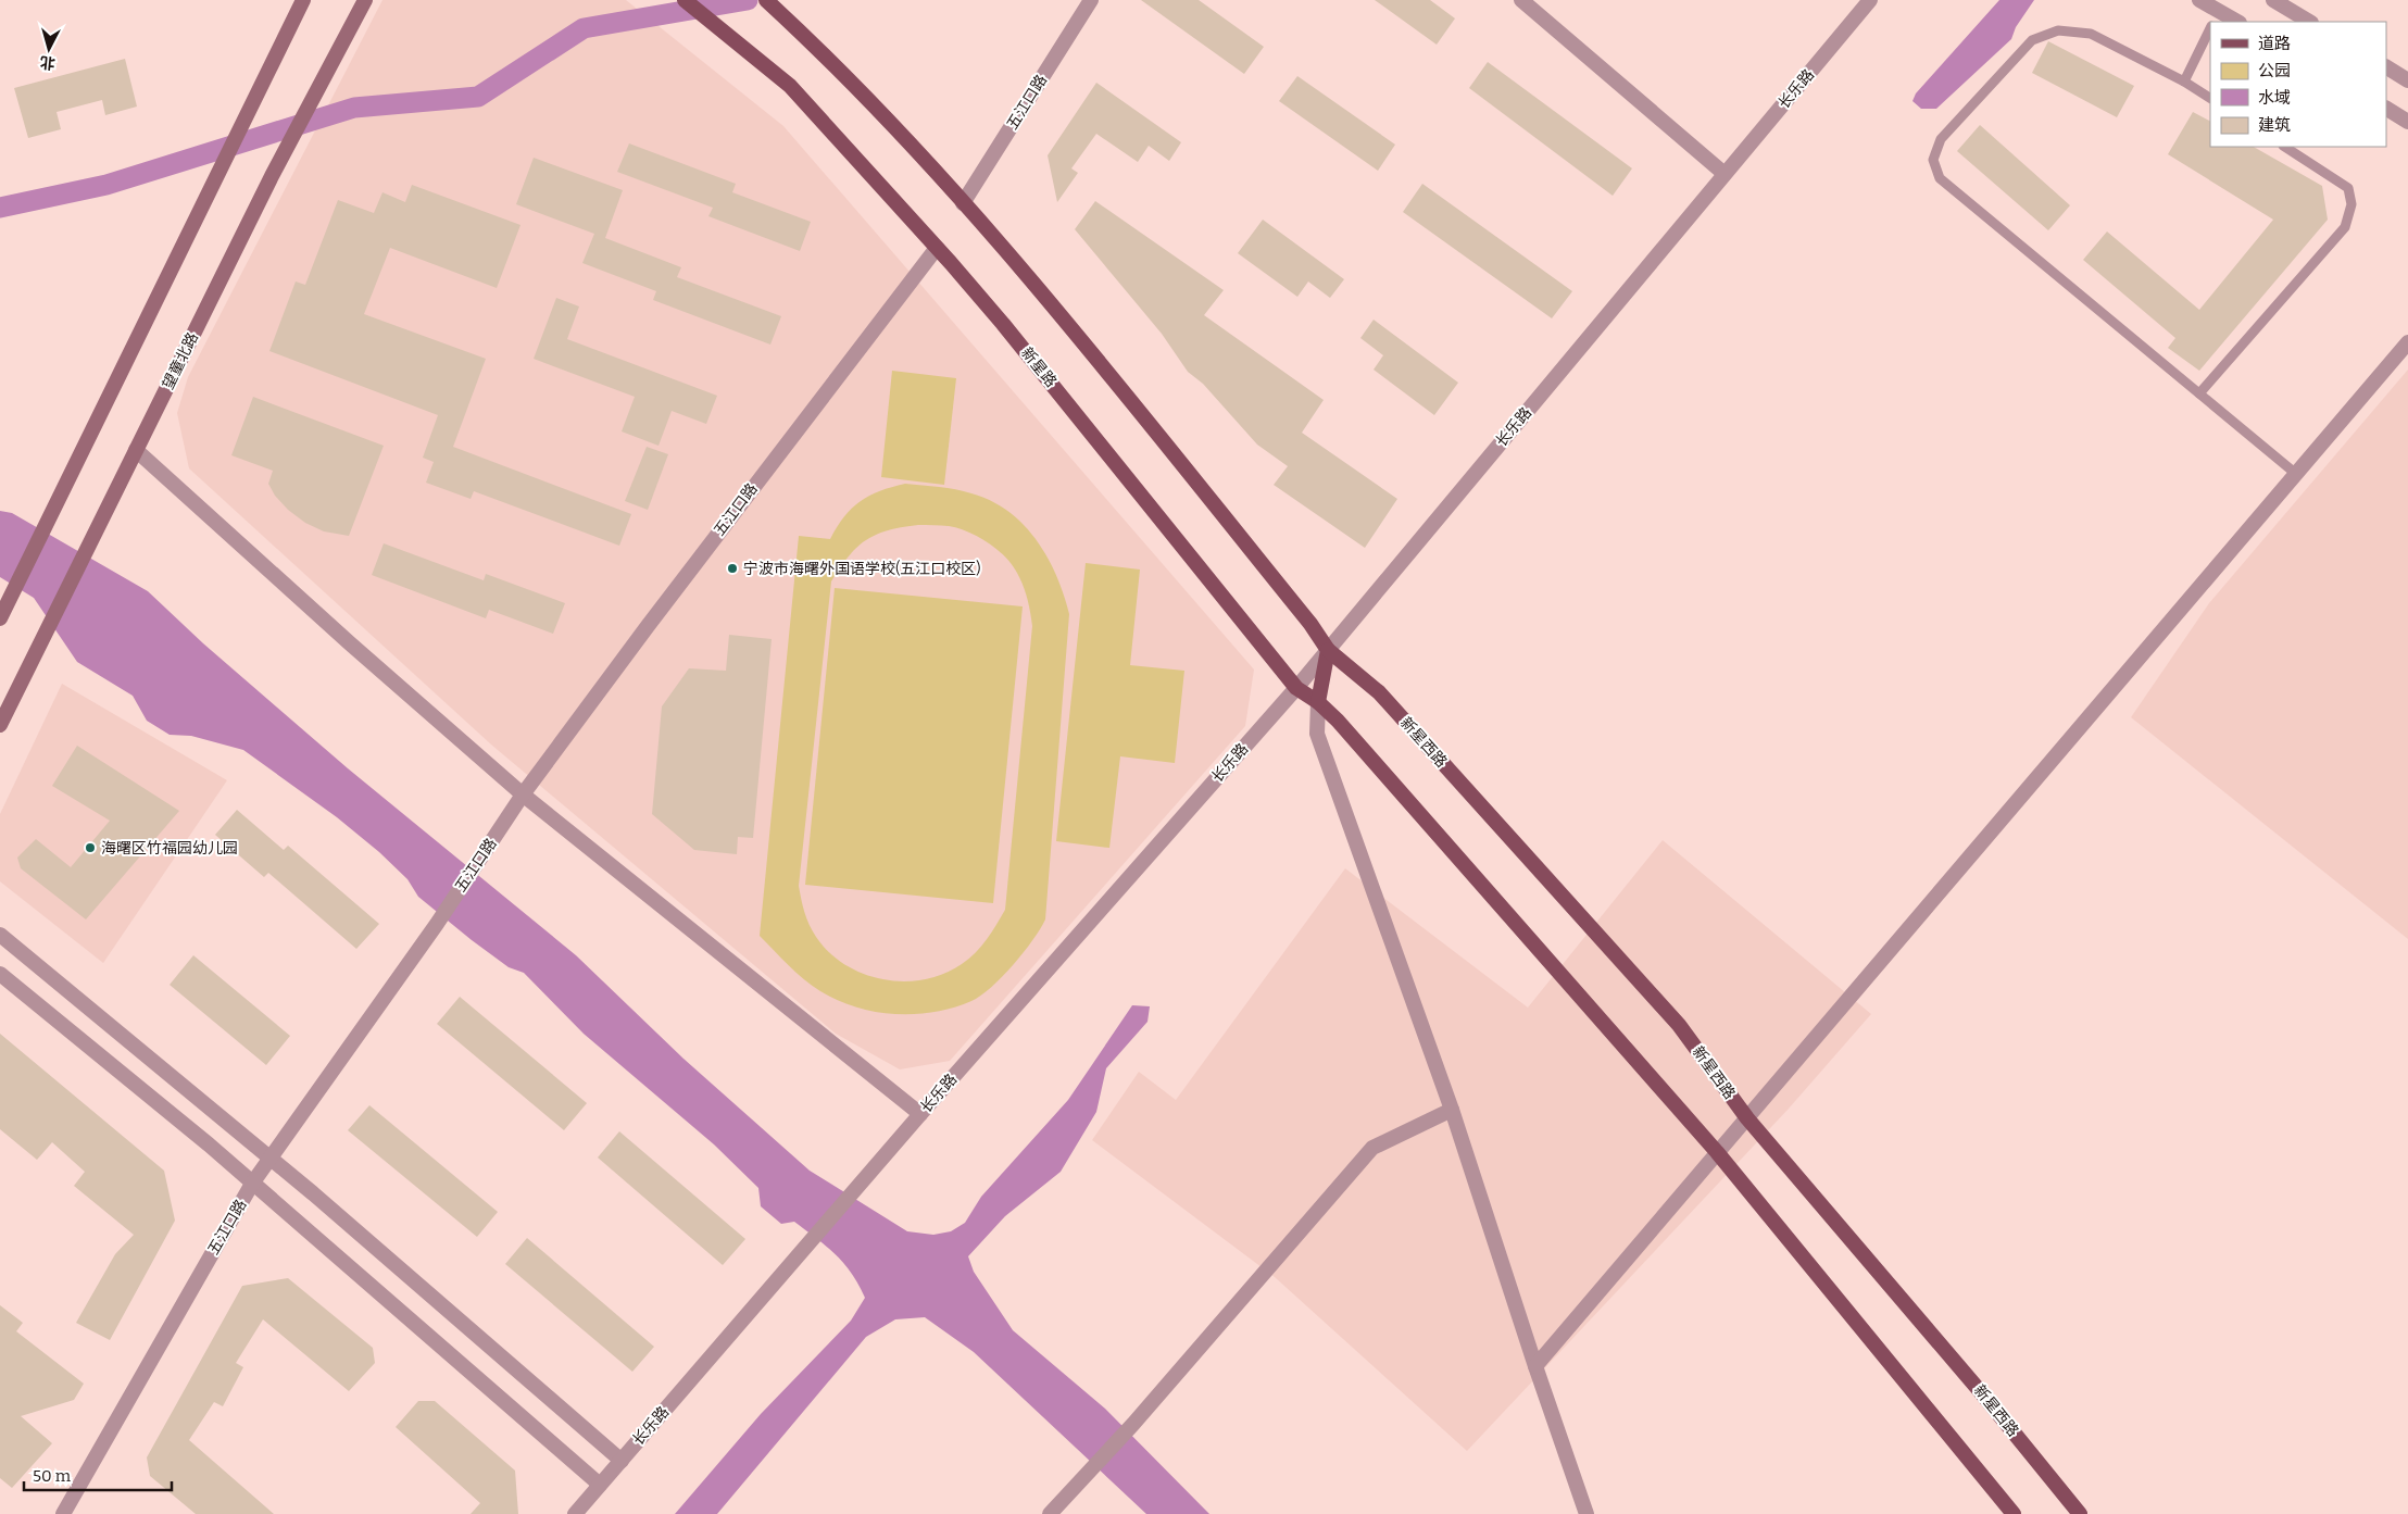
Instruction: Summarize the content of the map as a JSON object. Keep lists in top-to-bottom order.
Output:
{
  "streets": {
    "main road": ["望童北路", "新星路", "新星西路"],
    "street": ["长乐路", "五江口路"]
  },
  "crossings": [
    ["长乐路", "新星路"],
    ["长乐路", "新星西路"],
    ["五江口路", "新星路"],
    ["五江口路", "新星西路"]
  ],
  "places": ["宁波市海曙外国语学校(五江口校区)", "海曙区竹福园幼儿园"],
  "legend": [
    "道路",
    "公园",
    "水域",
    "建筑"
  ],
  "scale_bar": "50 m",
  "north": "bottom"
}
